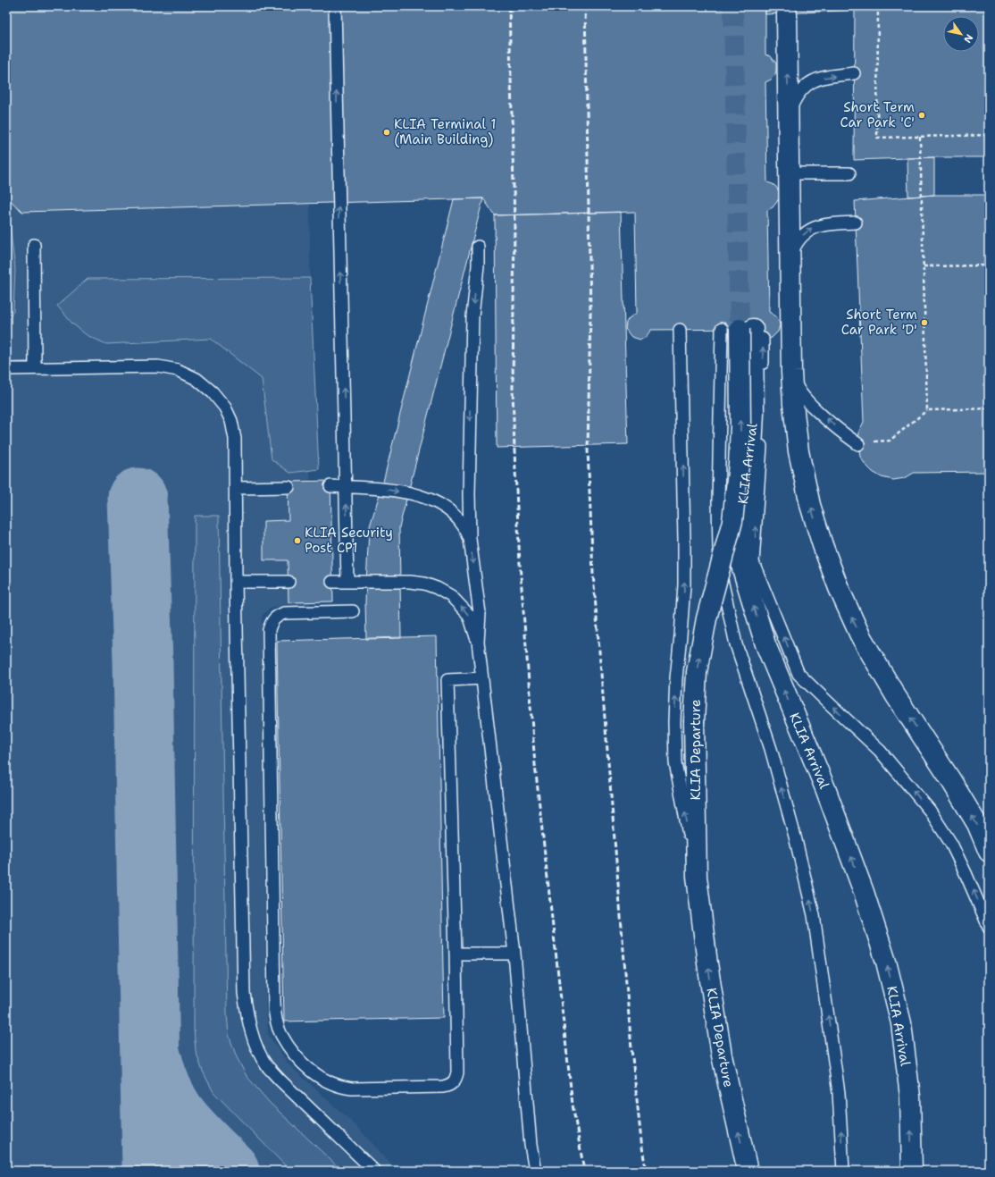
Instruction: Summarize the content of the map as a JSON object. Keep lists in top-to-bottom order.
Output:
{
  "streets": {
    "main road": ["KLIA Arrival", "KLIA Departure"]
  },
  "crossings": [
    ["KLIA Arrival", "KLIA Departure"]
  ],
  "places": [
    "Short Term Car Park 'C'",
    "KLIA Terminal 1 (Main Building)",
    "Short Term Car Park 'D'",
    "KLIA Security Post CP1"
  ],
  "north": "bottom right"
}
